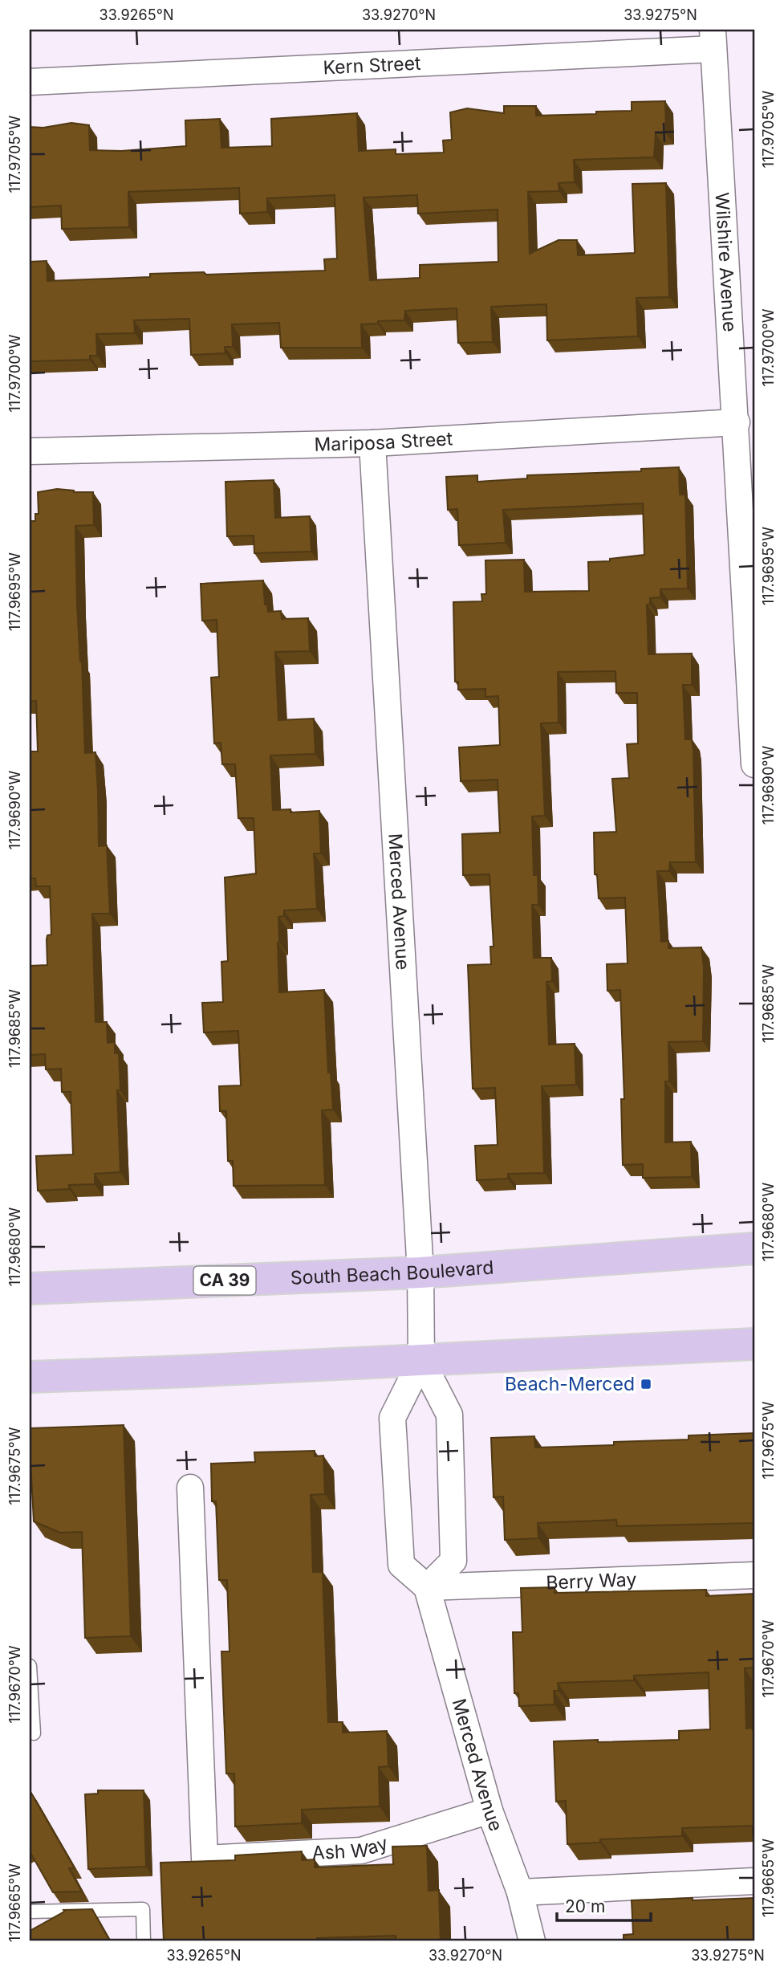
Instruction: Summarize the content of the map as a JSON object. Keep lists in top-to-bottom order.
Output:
{
  "streets": {
    "main road": ["South Beach Boulevard", "CA 39"],
    "street": [
      "Kern Street",
      "Wilshire Avenue",
      "Mariposa Street",
      "Merced Avenue",
      "Berry Way",
      "Ash Way"
    ]
  },
  "crossings": [
    ["Kern Street", "Wilshire Avenue"],
    ["Wilshire Avenue", "Mariposa Street"],
    ["Mariposa Street", "Merced Avenue"],
    ["Merced Avenue", "South Beach Boulevard"],
    ["Merced Avenue", "Berry Way"],
    ["Merced Avenue", "Ash Way"]
  ],
  "places": {
    "transit": ["Beach-Merced"]
  },
  "scale_bar": "20 m",
  "coordinates": [
    "33.9265°N",
    "33.9270°N",
    "33.9275°N",
    "117.9705°W",
    "117.9700°W",
    "117.9695°W",
    "117.9690°W",
    "117.9685°W",
    "117.9680°W",
    "117.9675°W",
    "117.9670°W",
    "117.9665°W"
  ]
}
